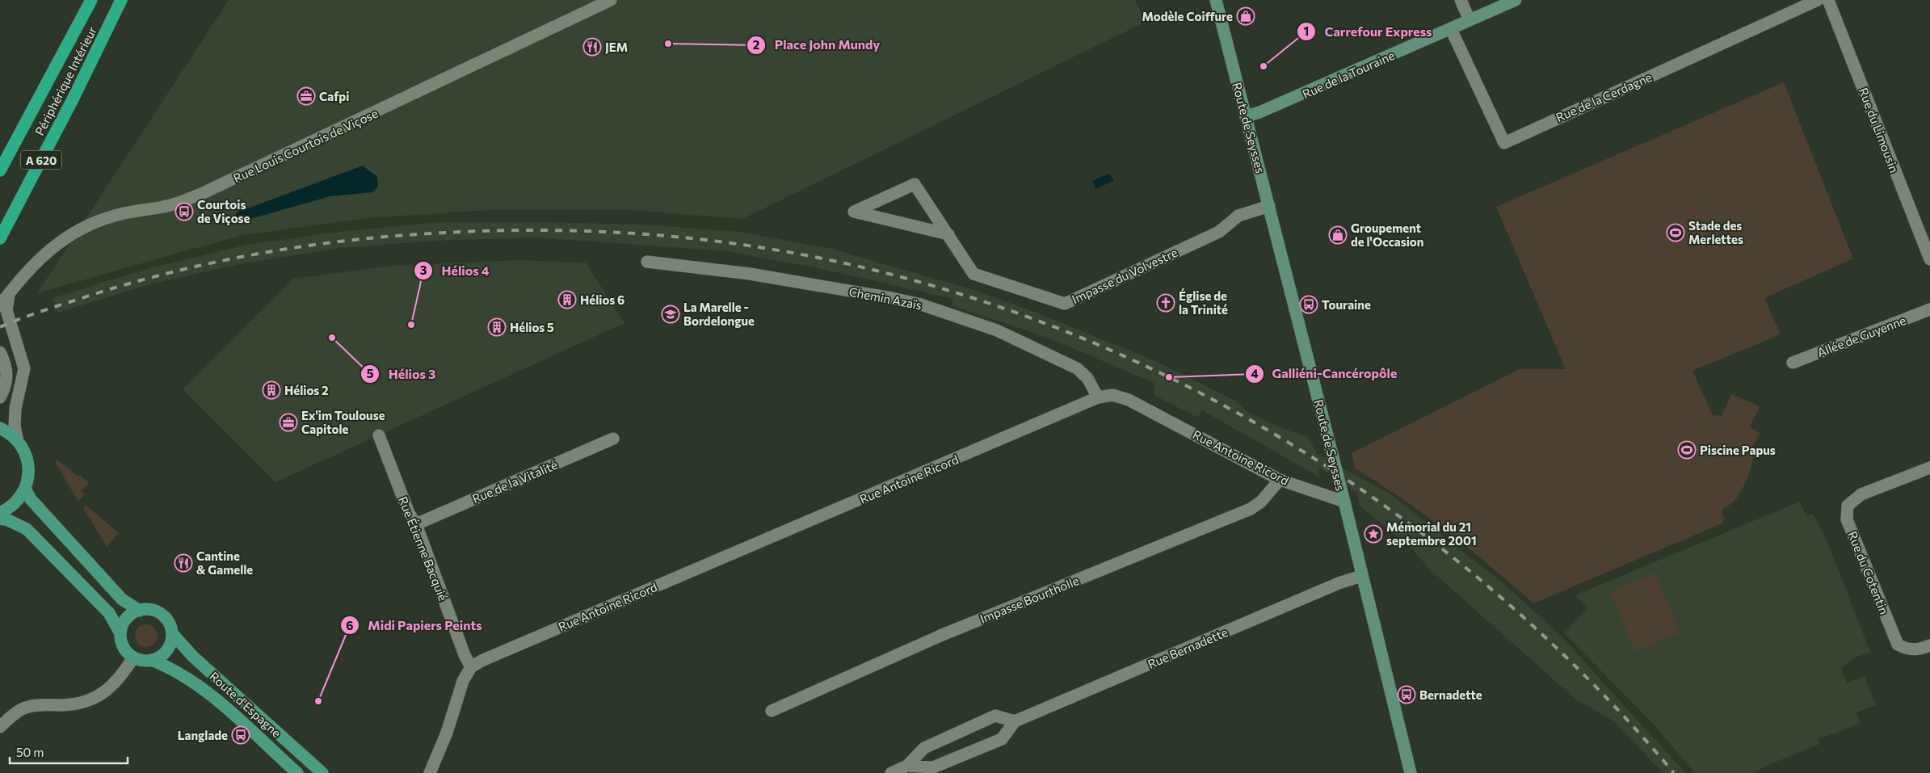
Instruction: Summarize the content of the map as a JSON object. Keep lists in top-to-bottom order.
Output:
{
  "streets": {
    "highway": ["Périphérique Intérieur", "A 620"],
    "main road": ["Rue de la Touraine", "Route de Seysses", "Route d'Espagne"],
    "street": [
      "Rue de la Cerdagne",
      "Rue du Limousin",
      "Rue Louis Courtois de Viçose",
      "Impasse du Volvestre",
      "Chemin Azaïs",
      "Allée de Guyenne",
      "Rue Antoine Ricord",
      "Rue de la Vitalité",
      "Rue Étienne Bacquié",
      "Rue du Cotentin",
      "Impasse Bourtholle",
      "Rue Bernadette"
    ]
  },
  "crossings": [
    ["Rue de la Touraine", "Rue de la Cerdagne"],
    ["Rue de la Touraine", "Route de Seysses"],
    ["Route de Seysses", "Impasse du Volvestre"],
    ["Route de Seysses", "Rue Antoine Ricord"],
    ["Route de Seysses", "Rue Bernadette"],
    ["Chemin Azaïs", "Rue Antoine Ricord"],
    ["Rue Antoine Ricord", "Rue Étienne Bacquié"],
    ["Rue Antoine Ricord", "Impasse Bourtholle"],
    ["Rue de la Vitalité", "Rue Étienne Bacquié"]
  ],
  "places": {
    "shop": ["Modèle Coiffure", "Groupement de l'Occasion"],
    "other": [
      "Place John Mundy",
      "Carrefour Express",
      "Hélios 4",
      "Hélios 3",
      "Galliéni-Cancéropôle",
      "Midi Papiers Peints"
    ],
    "restaurant": ["JEM", "Cantine & Gamelle"],
    "office": ["Cafpi", "Ex'im Toulouse Capitole"],
    "bus stop": [
      "Courtois de Viçose",
      "Touraine",
      "Bernadette",
      "Langlade"
    ],
    "sports": ["Stade des Merlettes", "Piscine Papus"],
    "building": ["Hélios 6", "Hélios 5", "Hélios 2"],
    "church": ["Église de la Trinité"],
    "school or university": ["La Marelle - Bordelongue"],
    "place": ["Mémorial du 21 septembre 2001"]
  },
  "scale_bar": "50 m"
}
